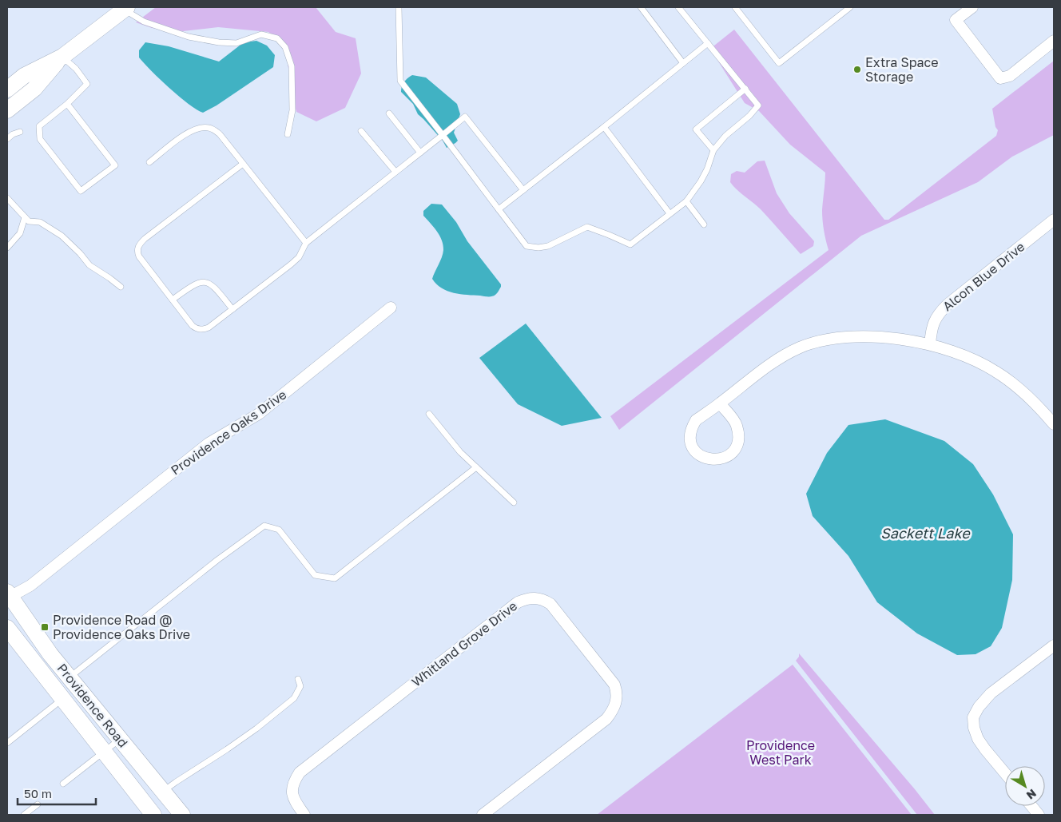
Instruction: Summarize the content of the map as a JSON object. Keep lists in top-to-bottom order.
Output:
{
  "streets": {
    "main road": ["Providence Road"],
    "street": ["Alcon Blue Drive", "Providence Oaks Drive", "Whitland Grove Drive"]
  },
  "crossings": [
    ["Providence Oaks Drive", "Providence Road"]
  ],
  "water": ["Sackett Lake"],
  "parks": ["Providence West Park"],
  "places": {
    "other": ["Extra Space Storage"],
    "transit": ["Providence Road @ Providence Oaks Drive"]
  },
  "scale_bar": "50 m",
  "north": "bottom right"
}
